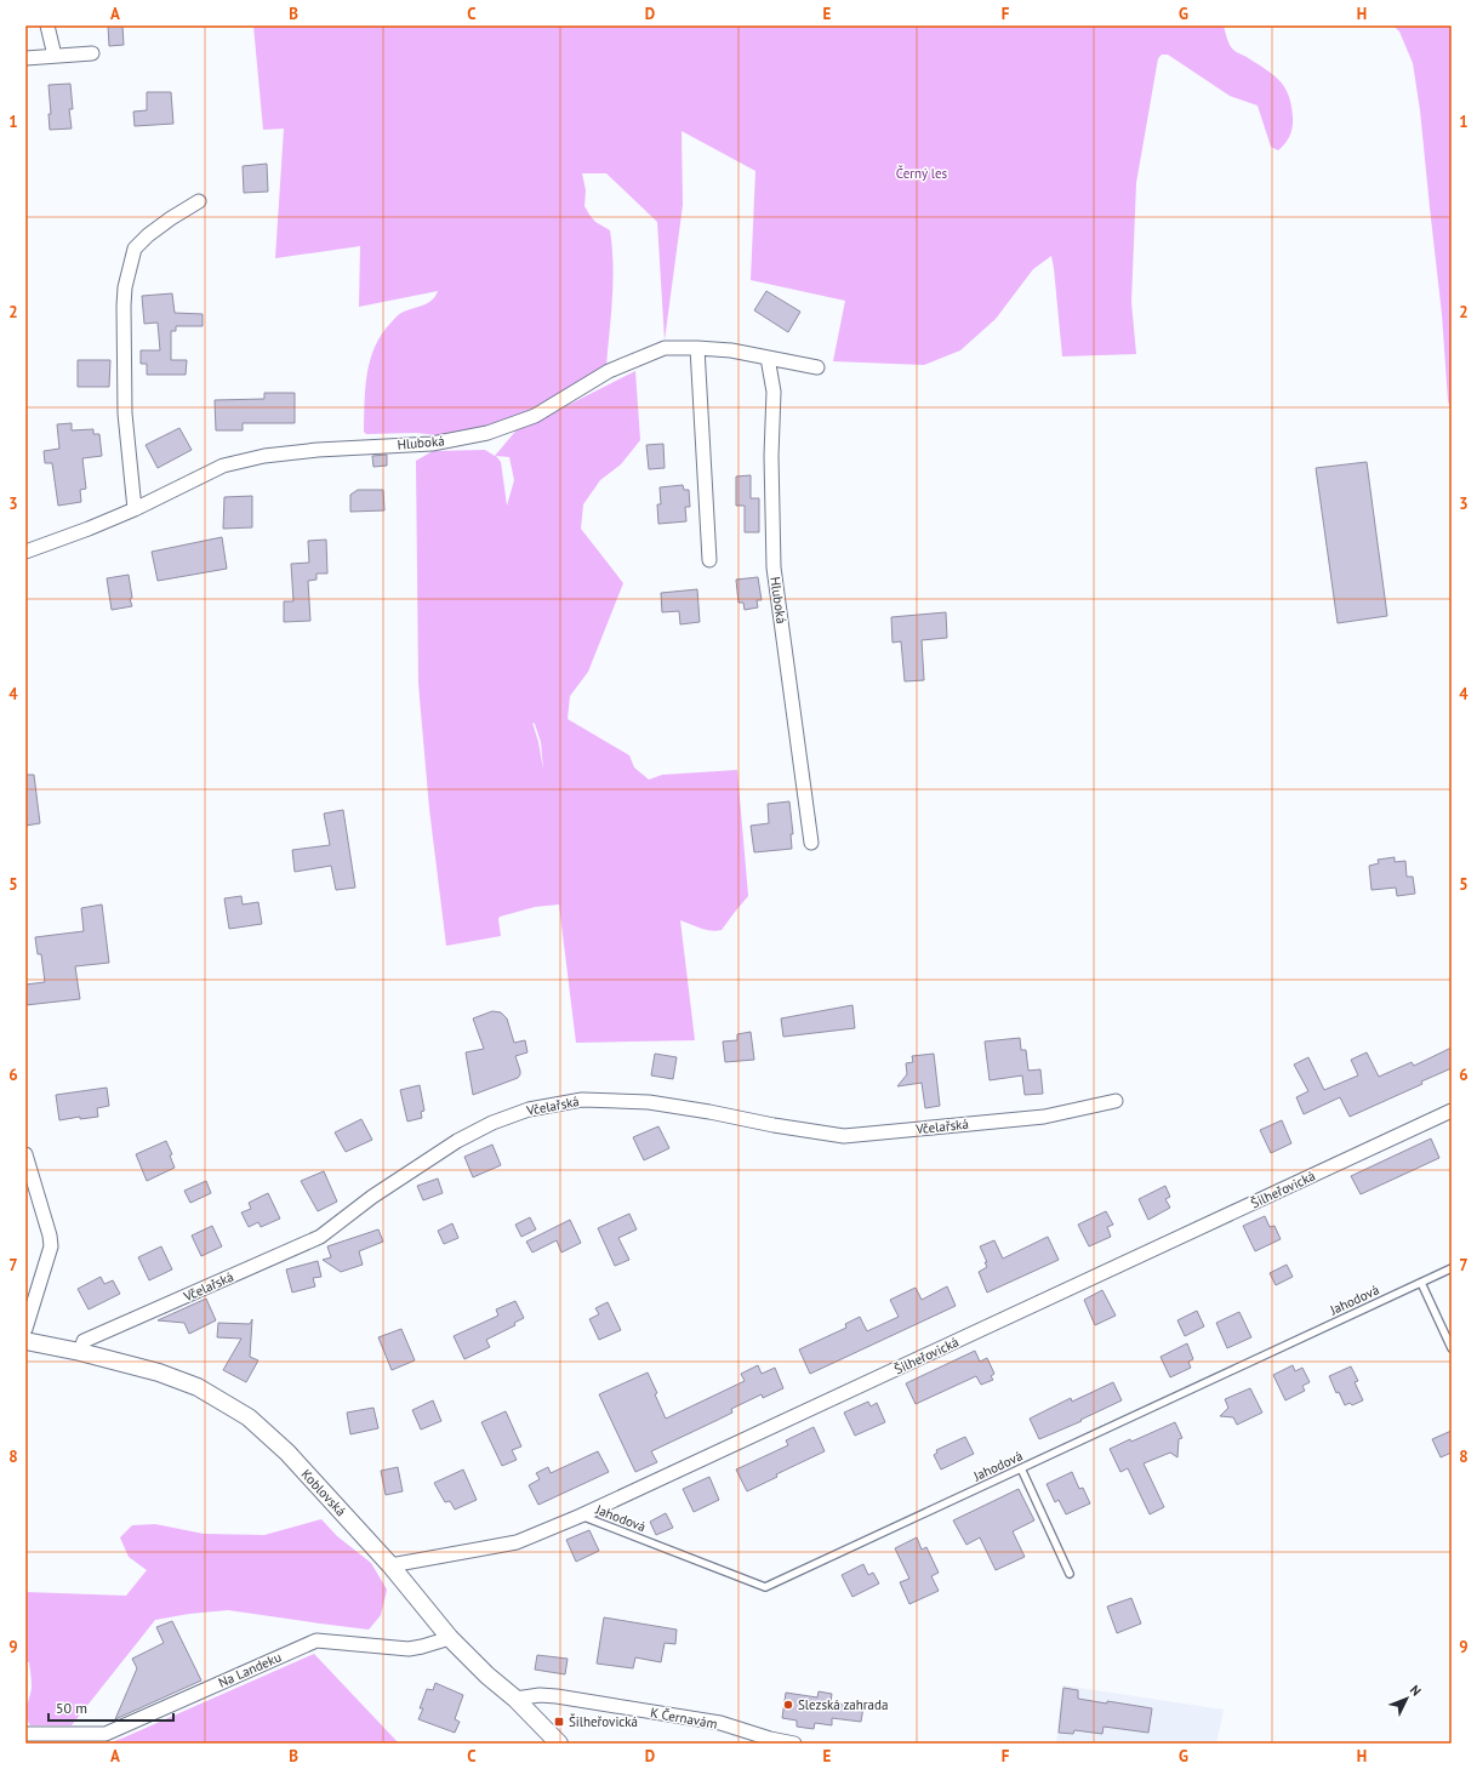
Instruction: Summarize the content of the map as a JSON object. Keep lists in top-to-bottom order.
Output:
{
  "streets": {
    "street": [
      "Hluboká",
      "Včelařská",
      "Šilheřovická",
      "Koblovská",
      "Na Landeku",
      "K Černavám"
    ],
    "lane": ["Jahodová"]
  },
  "crossings": [
    ["Včelařská", "Koblovská"],
    ["Šilheřovická", "Jahodová"],
    ["Šilheřovická", "Koblovská"],
    ["Koblovská", "Na Landeku"],
    ["Koblovská", "K Černavám"]
  ],
  "parks": ["Černý les"],
  "places": {
    "other": ["Slezská zahrada"],
    "transit": ["Šilheřovická"]
  },
  "scale_bar": "50 m",
  "north": "top right",
  "grid": {
    "columns": [
      "A",
      "B",
      "C",
      "D",
      "E",
      "F",
      "G",
      "H"
    ],
    "rows": [
      "1",
      "2",
      "3",
      "4",
      "5",
      "6",
      "7",
      "8",
      "9"
    ]
  }
}
